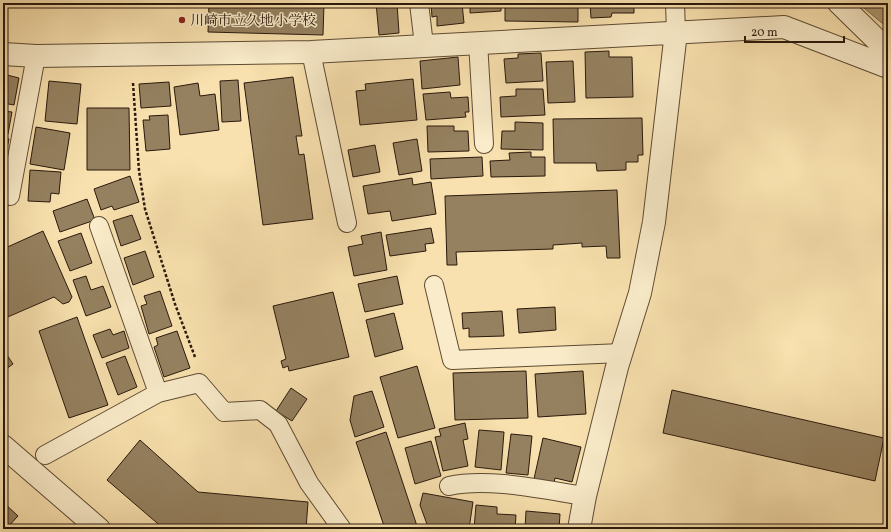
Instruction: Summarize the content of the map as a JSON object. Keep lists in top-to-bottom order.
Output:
{
  "places": ["川崎市立久地小学校"],
  "scale_bar": "20 m"
}
